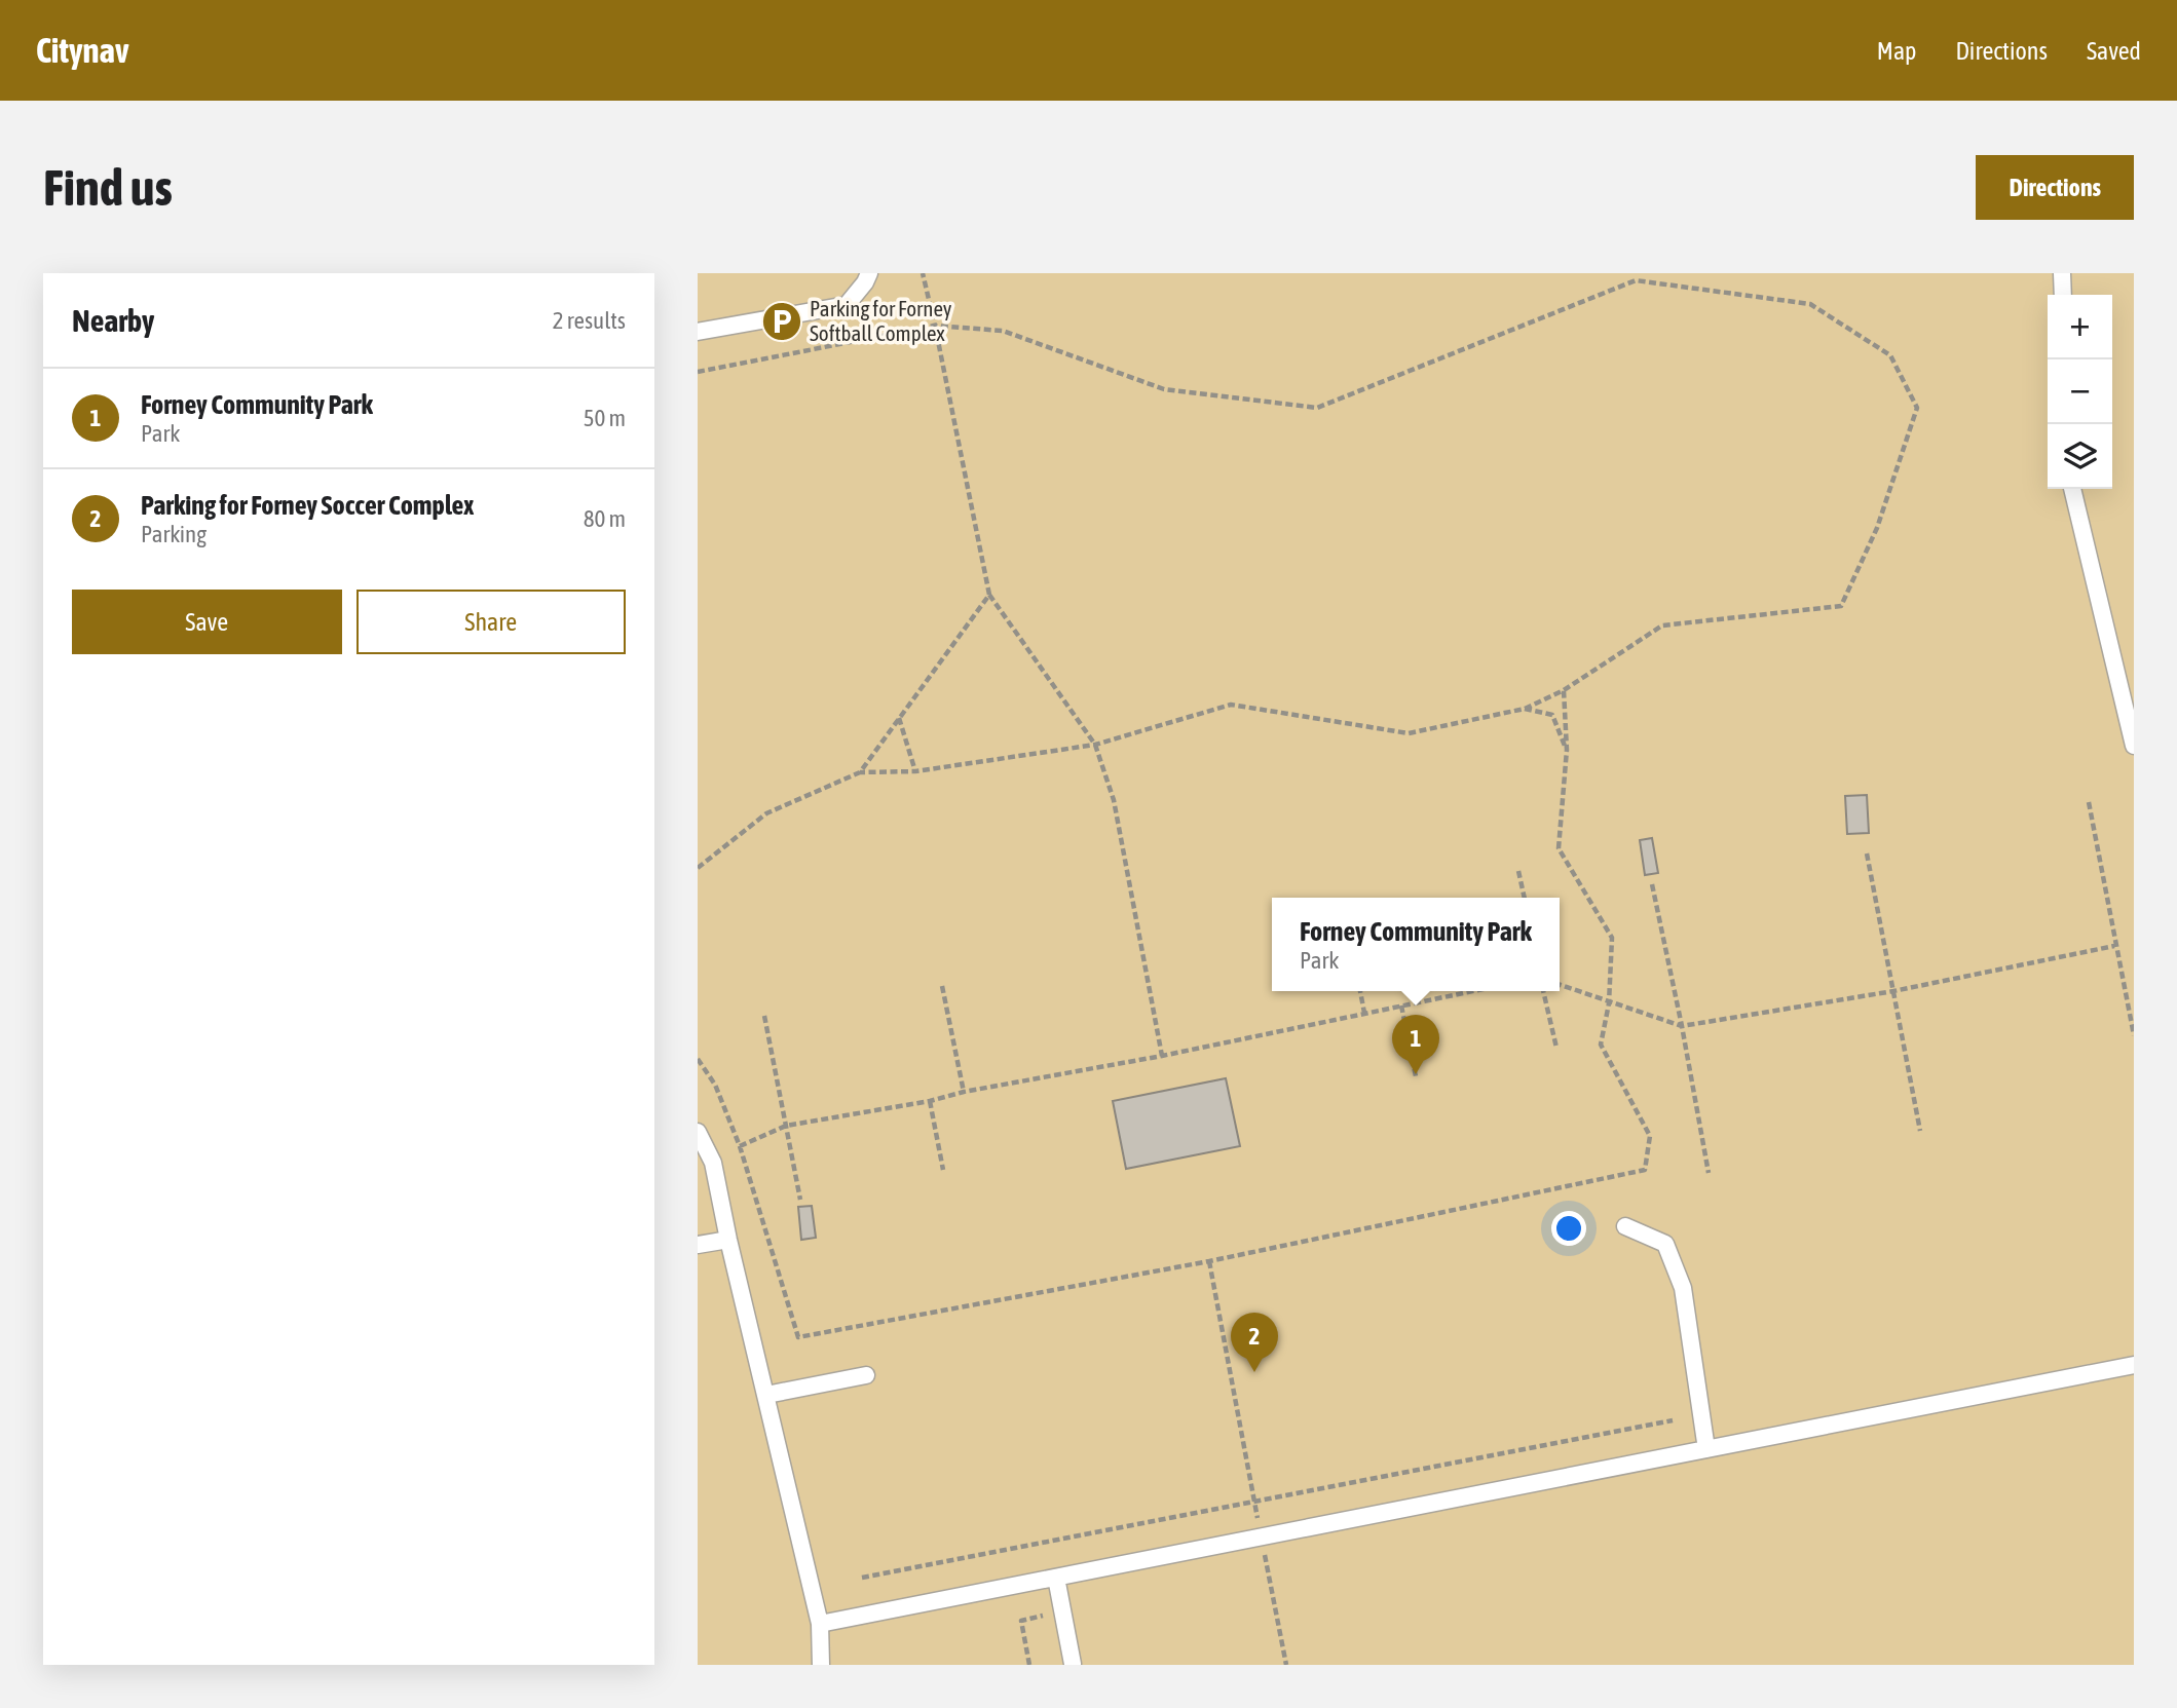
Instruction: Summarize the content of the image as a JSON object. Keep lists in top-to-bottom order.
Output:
{
  "places": {
    "parking": ["Parking for Forney Softball Complex"]
  },
  "page": {
    "header": "Citynav",
    "nav": ["Map", "Directions", "Saved"],
    "buttons": [
      "Directions",
      ["Save", "Share"]
    ],
    "title": "Find us",
    "heading": ["Nearby", "2 results"],
    "map_buttons": ["+", "−"],
    "list": [
      {
        "mark": "1",
        "name": "Forney Community Park",
        "note": "Park",
        "value": "50 m"
      },
      {
        "mark": "2",
        "name": "Parking for Forney Soccer Complex",
        "note": "Parking",
        "value": "80 m"
      }
    ],
    "popup": ["Forney Community Park", "Park"],
    "pins": ["1", "2"]
  }
}
